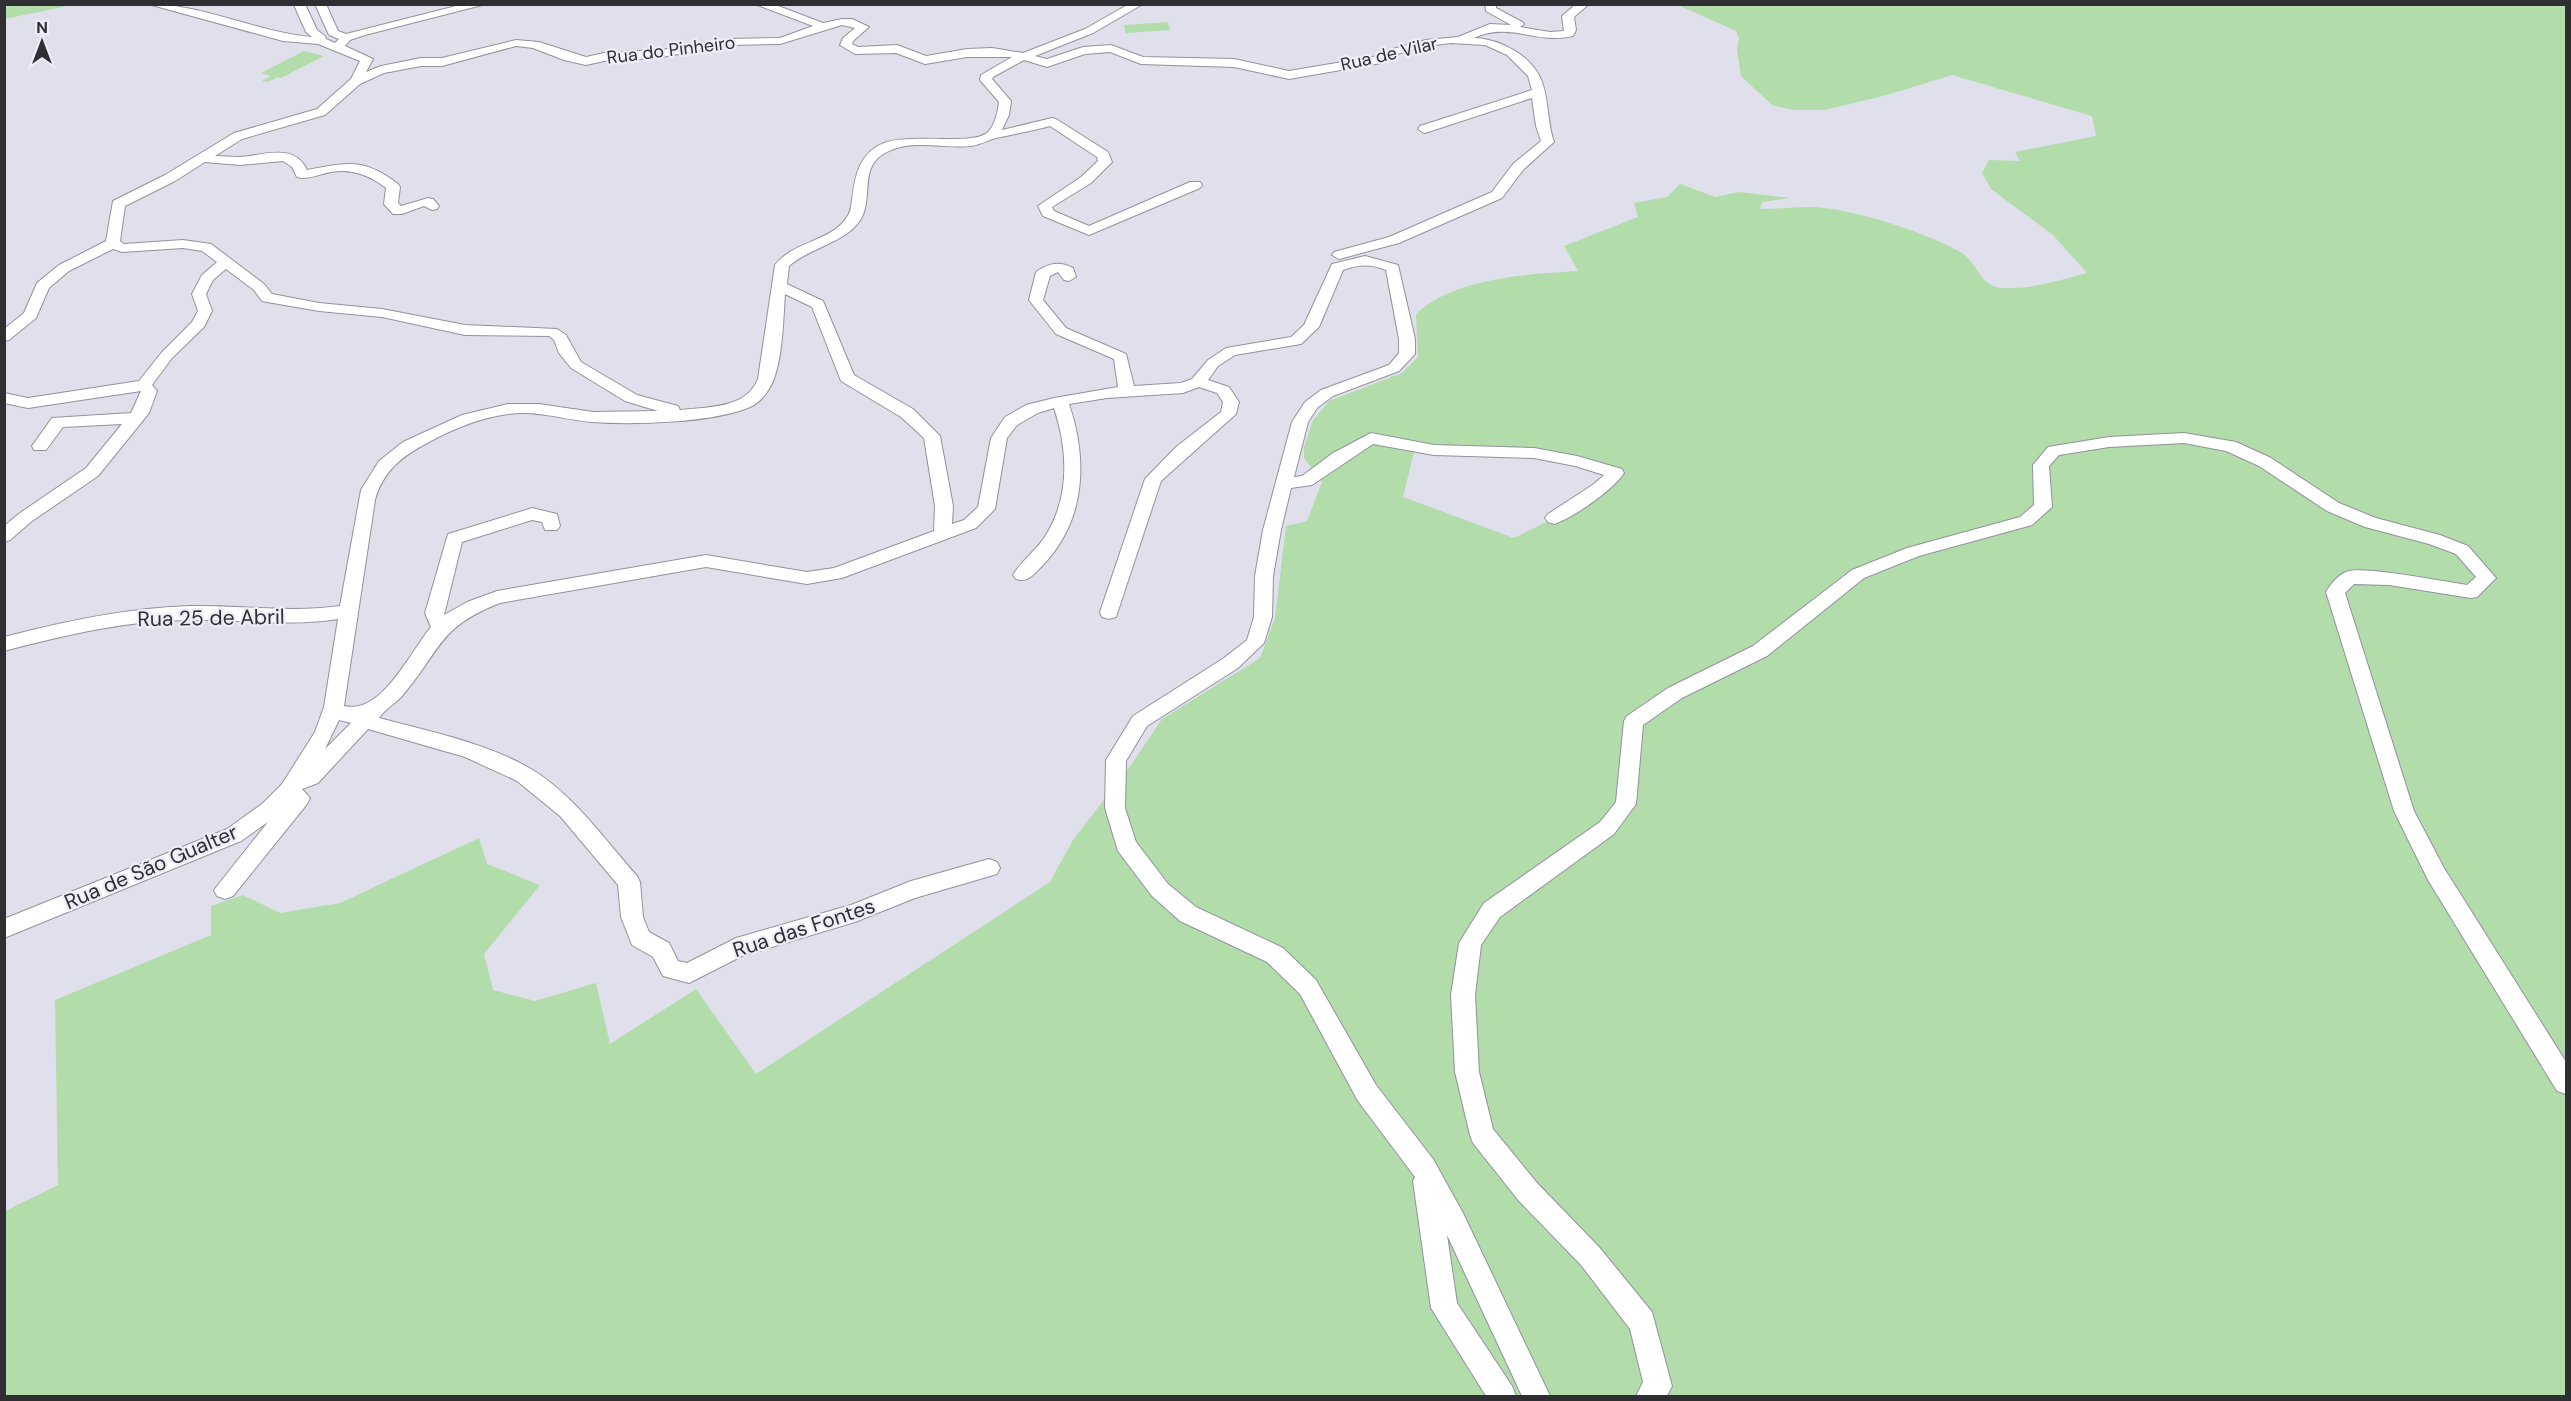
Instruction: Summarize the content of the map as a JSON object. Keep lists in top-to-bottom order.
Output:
{
  "streets": {
    "street": [
      "Rua do Pinheiro",
      "Rua de Vilar",
      "Rua 25 de Abril",
      "Rua de São Gualter",
      "Rua das Fontes"
    ]
  },
  "crossings": [
    ["Rua do Pinheiro", "Rua de Vilar"],
    ["Rua de São Gualter", "Rua das Fontes"]
  ],
  "north": "top"
}
